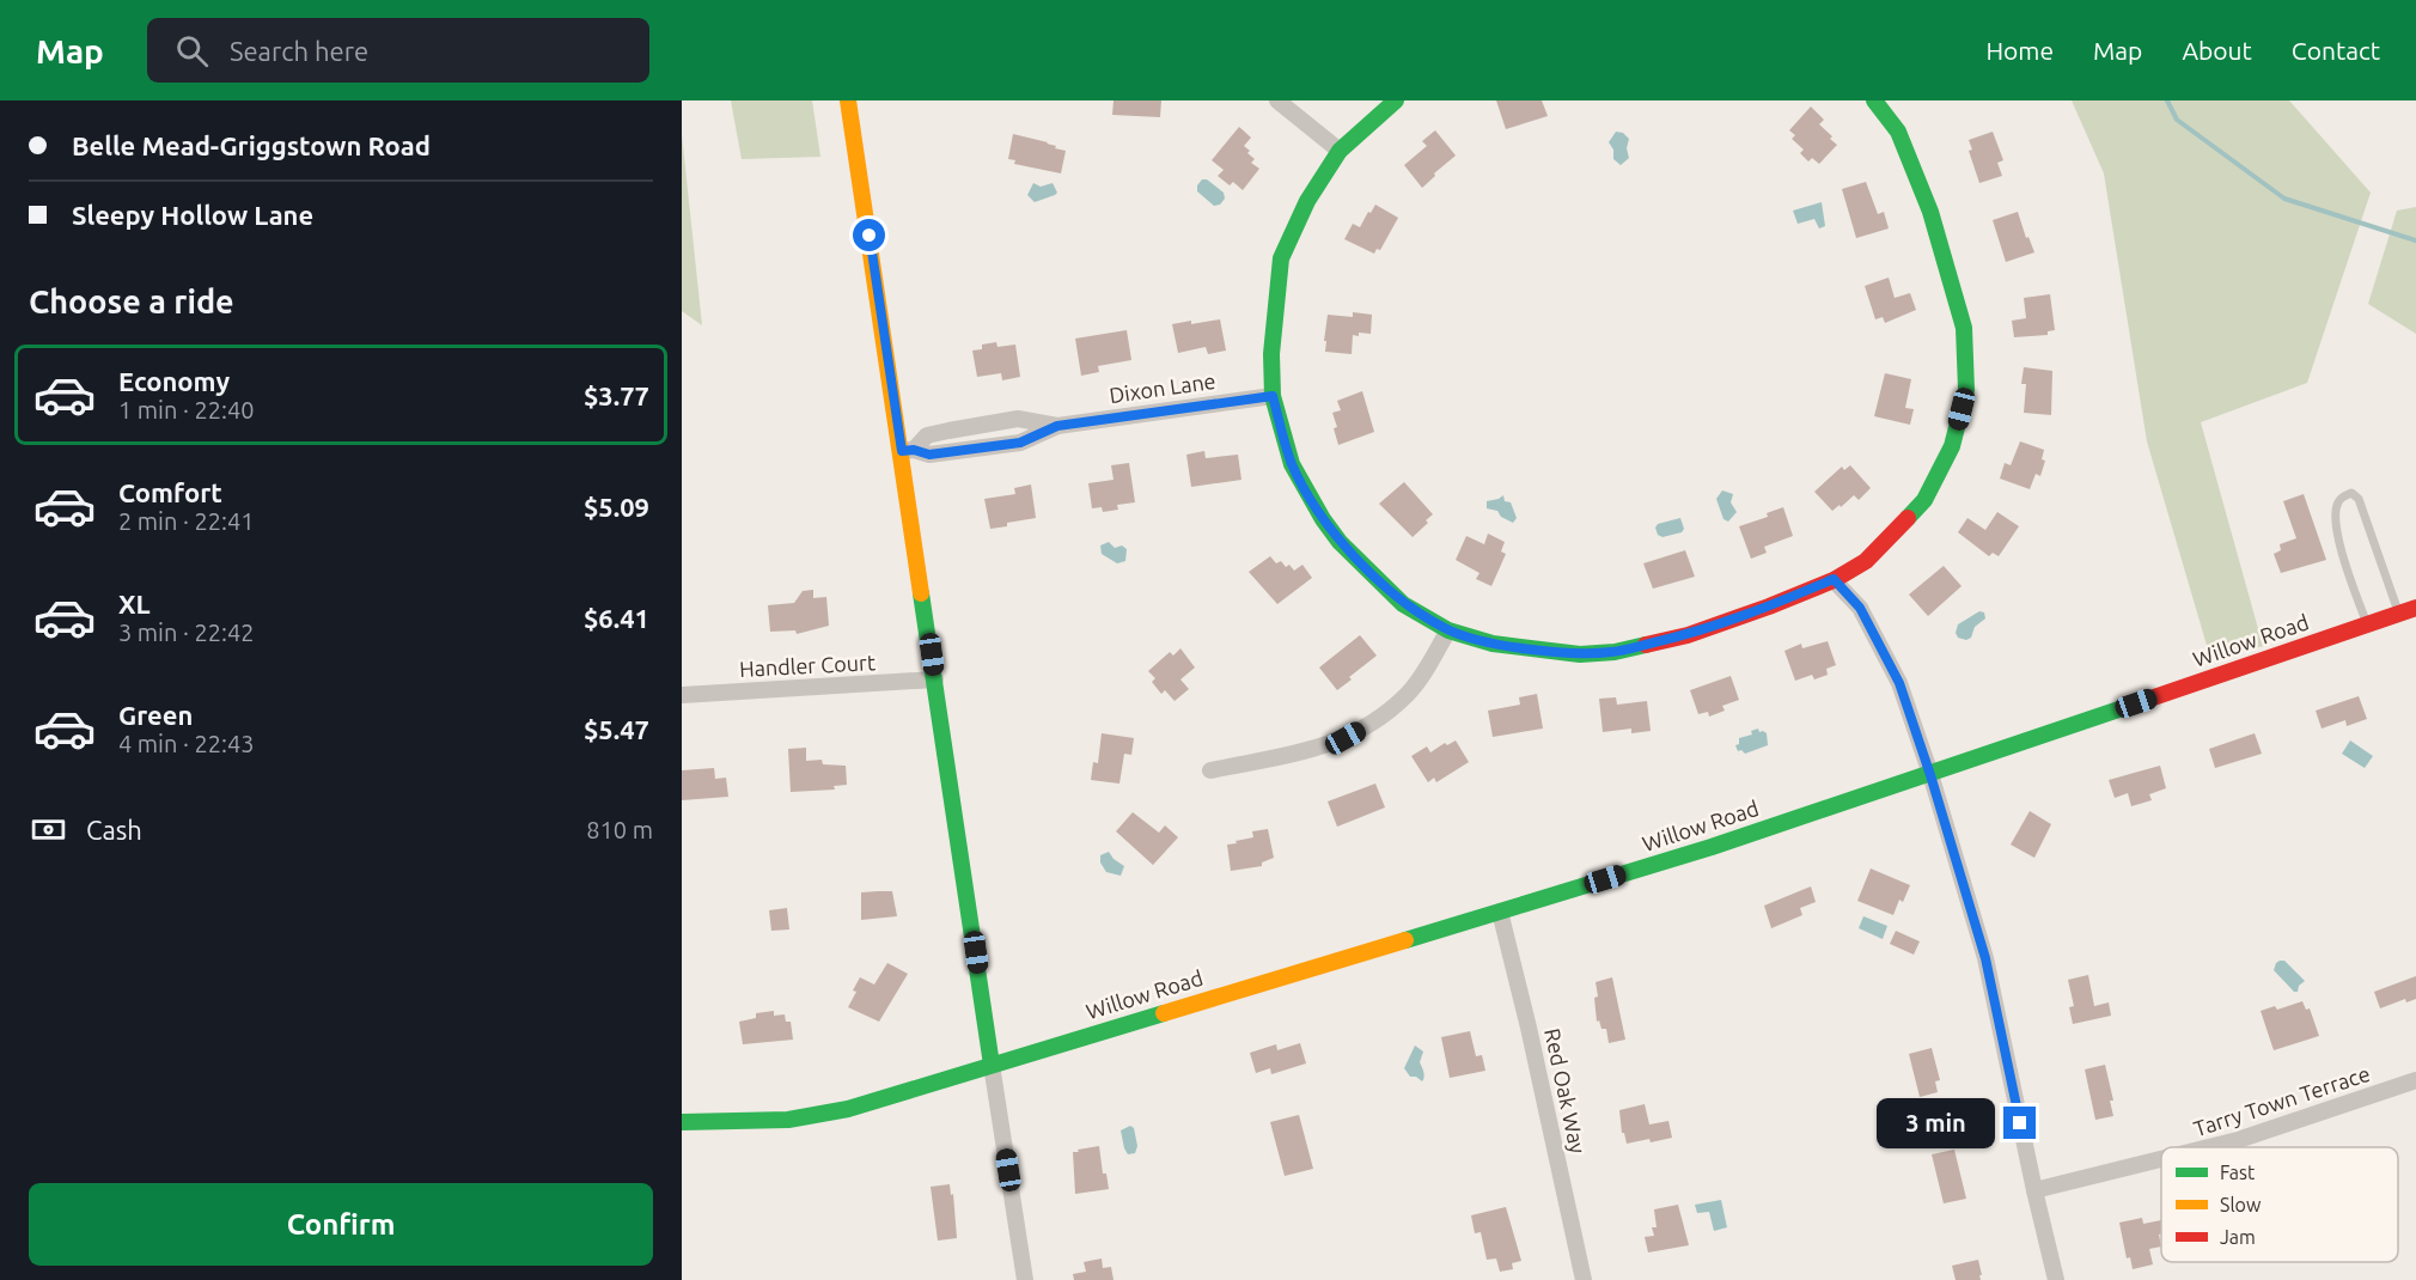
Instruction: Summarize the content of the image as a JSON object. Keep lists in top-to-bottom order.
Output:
{
  "streets": {
    "street": [
      "Dixon Lane",
      "Willow Road",
      "Handler Court",
      "Red Oak Way",
      "Tarry Town Terrace"
    ]
  },
  "crossings": [
    ["Willow Road", "Red Oak Way"]
  ],
  "legend": ["Fast", "Slow", "Jam"],
  "page": {
    "header": "Map",
    "search": "Search here",
    "nav": [
      "Home",
      "Map",
      "About",
      "Contact"
    ],
    "banner": ["Belle Mead-Griggstown Road", "Sleepy Hollow Lane"],
    "heading": "Choose a ride",
    "list": [
      {
        "name": "Economy",
        "note": "1 min · 22:40",
        "value": "$3.77"
      },
      {
        "name": "Comfort",
        "note": "2 min · 22:41",
        "value": "$5.09"
      },
      {
        "name": "XL",
        "note": "3 min · 22:42",
        "value": "$6.41"
      },
      {
        "name": "Green",
        "note": "4 min · 22:43",
        "value": "$5.47"
      }
    ],
    "pay": ["Cash", "810 m"],
    "bubble": "3 min",
    "buttons": "Confirm"
  }
}
